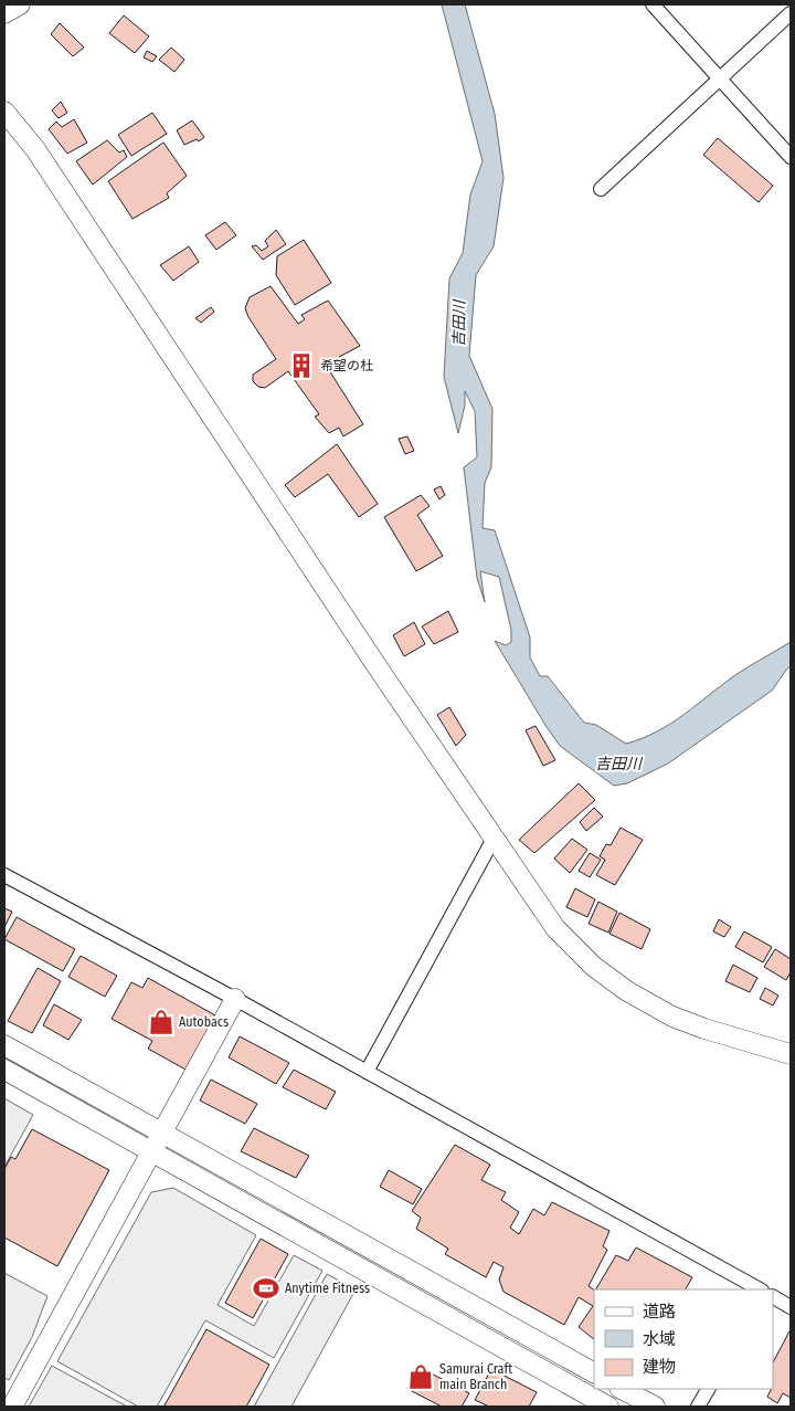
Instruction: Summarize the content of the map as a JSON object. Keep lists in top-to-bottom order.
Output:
{
  "water": ["吉田川"],
  "places": {
    "building": ["希望の杜"],
    "shop": ["Autobacs", "Samurai Craft main Branch"],
    "sports": ["Anytime Fitness"]
  },
  "legend": ["道路", "水域", "建物"]
}
